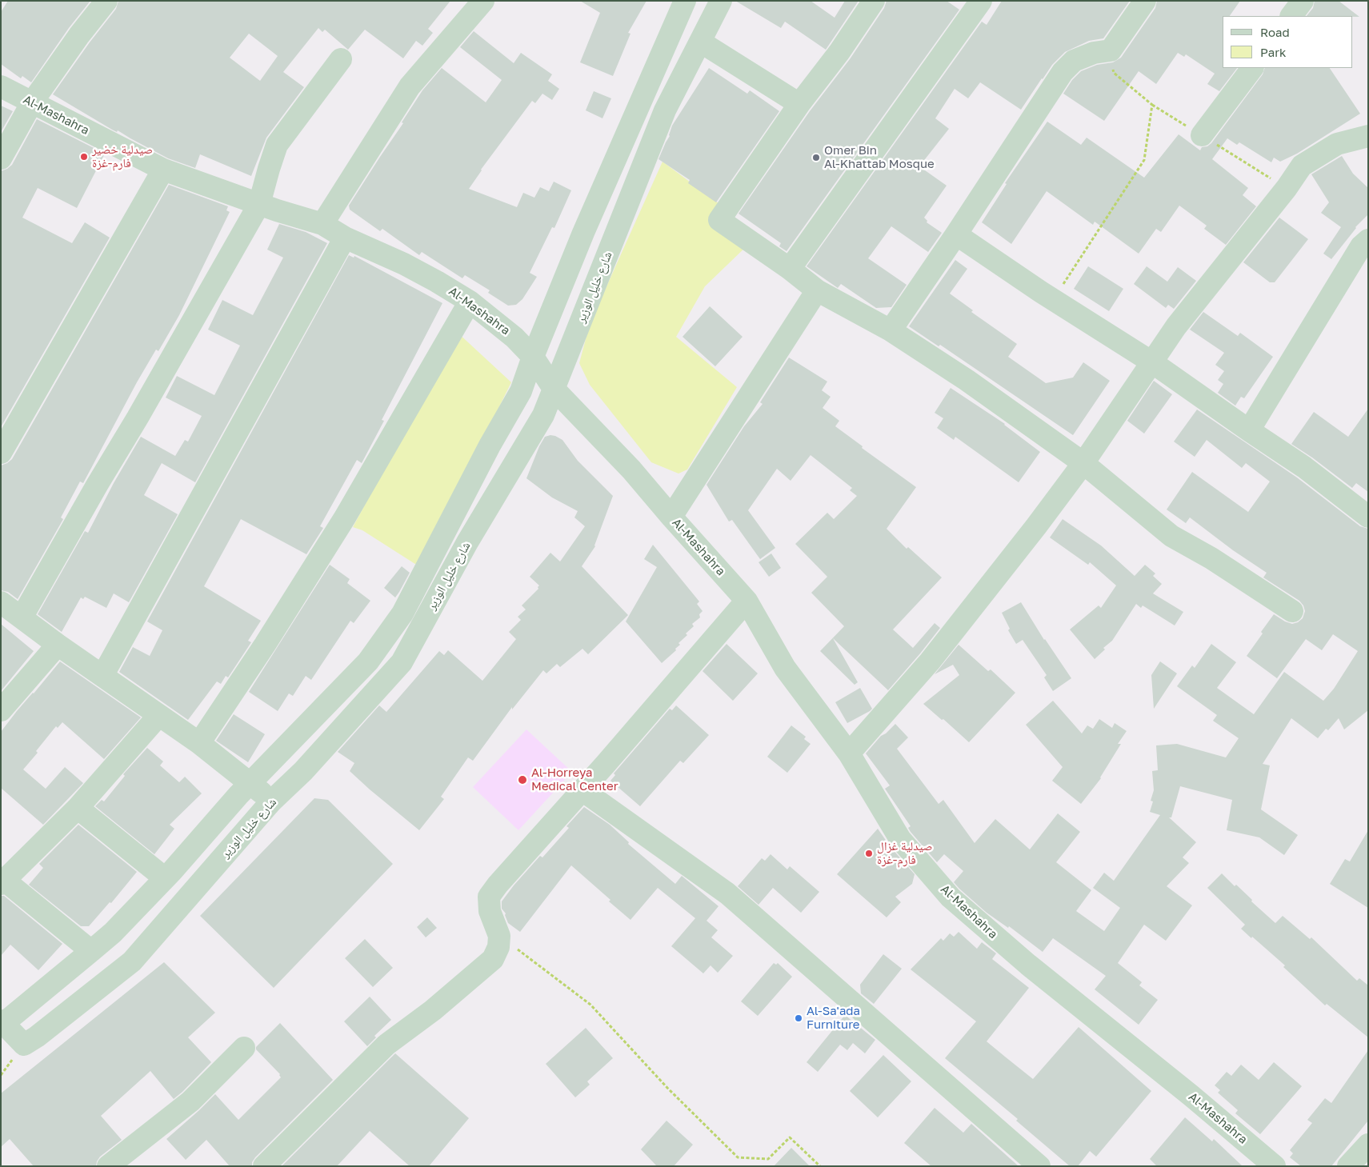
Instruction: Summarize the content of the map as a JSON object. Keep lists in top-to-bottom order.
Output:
{
  "streets": {
    "street": ["Al-Mashahra", "شارع خليل الوزير"]
  },
  "crossings": [
    ["Al-Mashahra", "شارع خليل الوزير"]
  ],
  "places": [
    "صيدلية خضير فارم-غزة",
    "Omer Bin Al-Khattab Mosque",
    "Al-Horreya Medical Center",
    "صيدلية غزال فارم-غزة",
    "Al-Sa'ada Furniture"
  ],
  "legend": ["Road", "Park"]
}
